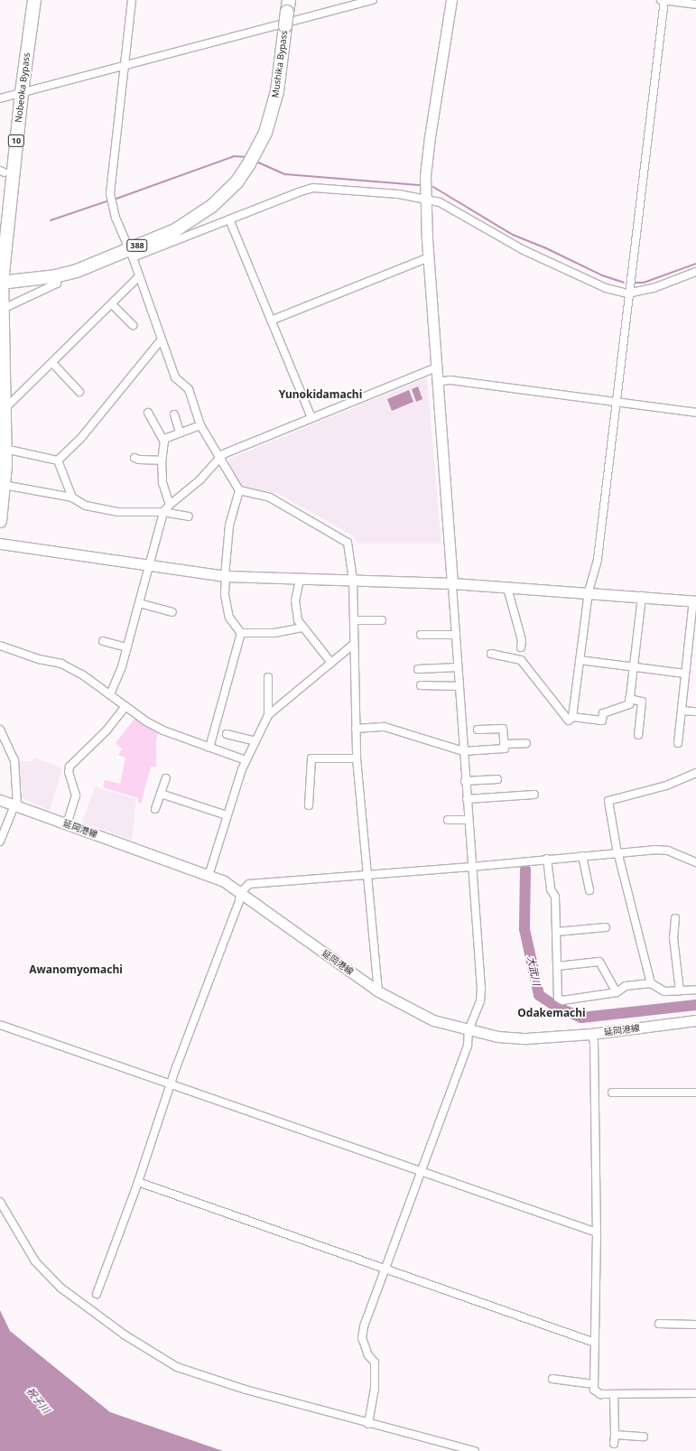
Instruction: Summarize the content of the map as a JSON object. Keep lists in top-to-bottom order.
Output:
{
  "streets": {
    "highway": [
      "Mushika Bypass",
      "Nobeoka Bypass",
      "10",
      "388"
    ],
    "street": ["延岡港線"]
  },
  "crossings": [
    ["Mushika Bypass", "Nobeoka Bypass"]
  ],
  "districts": ["Yunokidamachi", "Awanomyomachi", "Odakemachi"],
  "water": ["大武川", "祝子川"]
}
